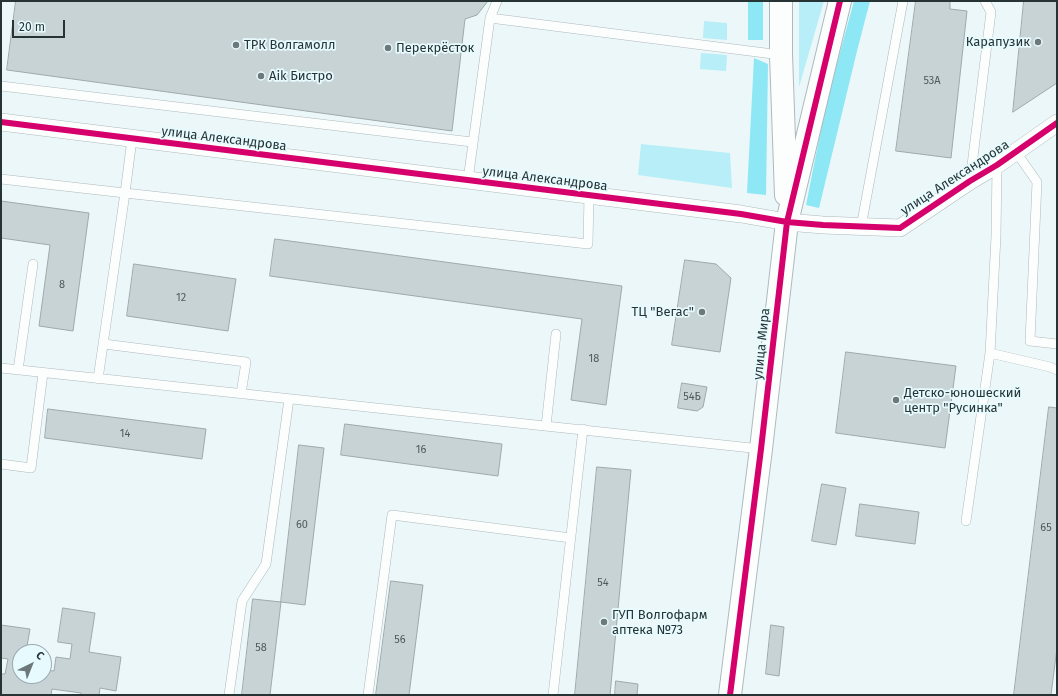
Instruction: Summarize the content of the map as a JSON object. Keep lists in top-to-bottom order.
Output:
{
  "streets": {
    "street": ["улица Александрова", "улица Мира"]
  },
  "crossings": [
    ["улица Александрова", "улица Мира"]
  ],
  "places": [
    "Карапузик",
    "ТРК Волгамолл",
    "Перекрёсток",
    "Aik Бистро",
    "ТЦ \"Вегас\"",
    "Детско-юношеский центр \"Русинка\"",
    "ГУП Волгофарм аптека №73"
  ],
  "house_numbers": [
    "53А",
    "8",
    "12",
    "18",
    "54Б",
    "14",
    "16",
    "60",
    "65",
    "54",
    "56",
    "58"
  ],
  "scale_bar": "20 m",
  "north": "top right"
}
